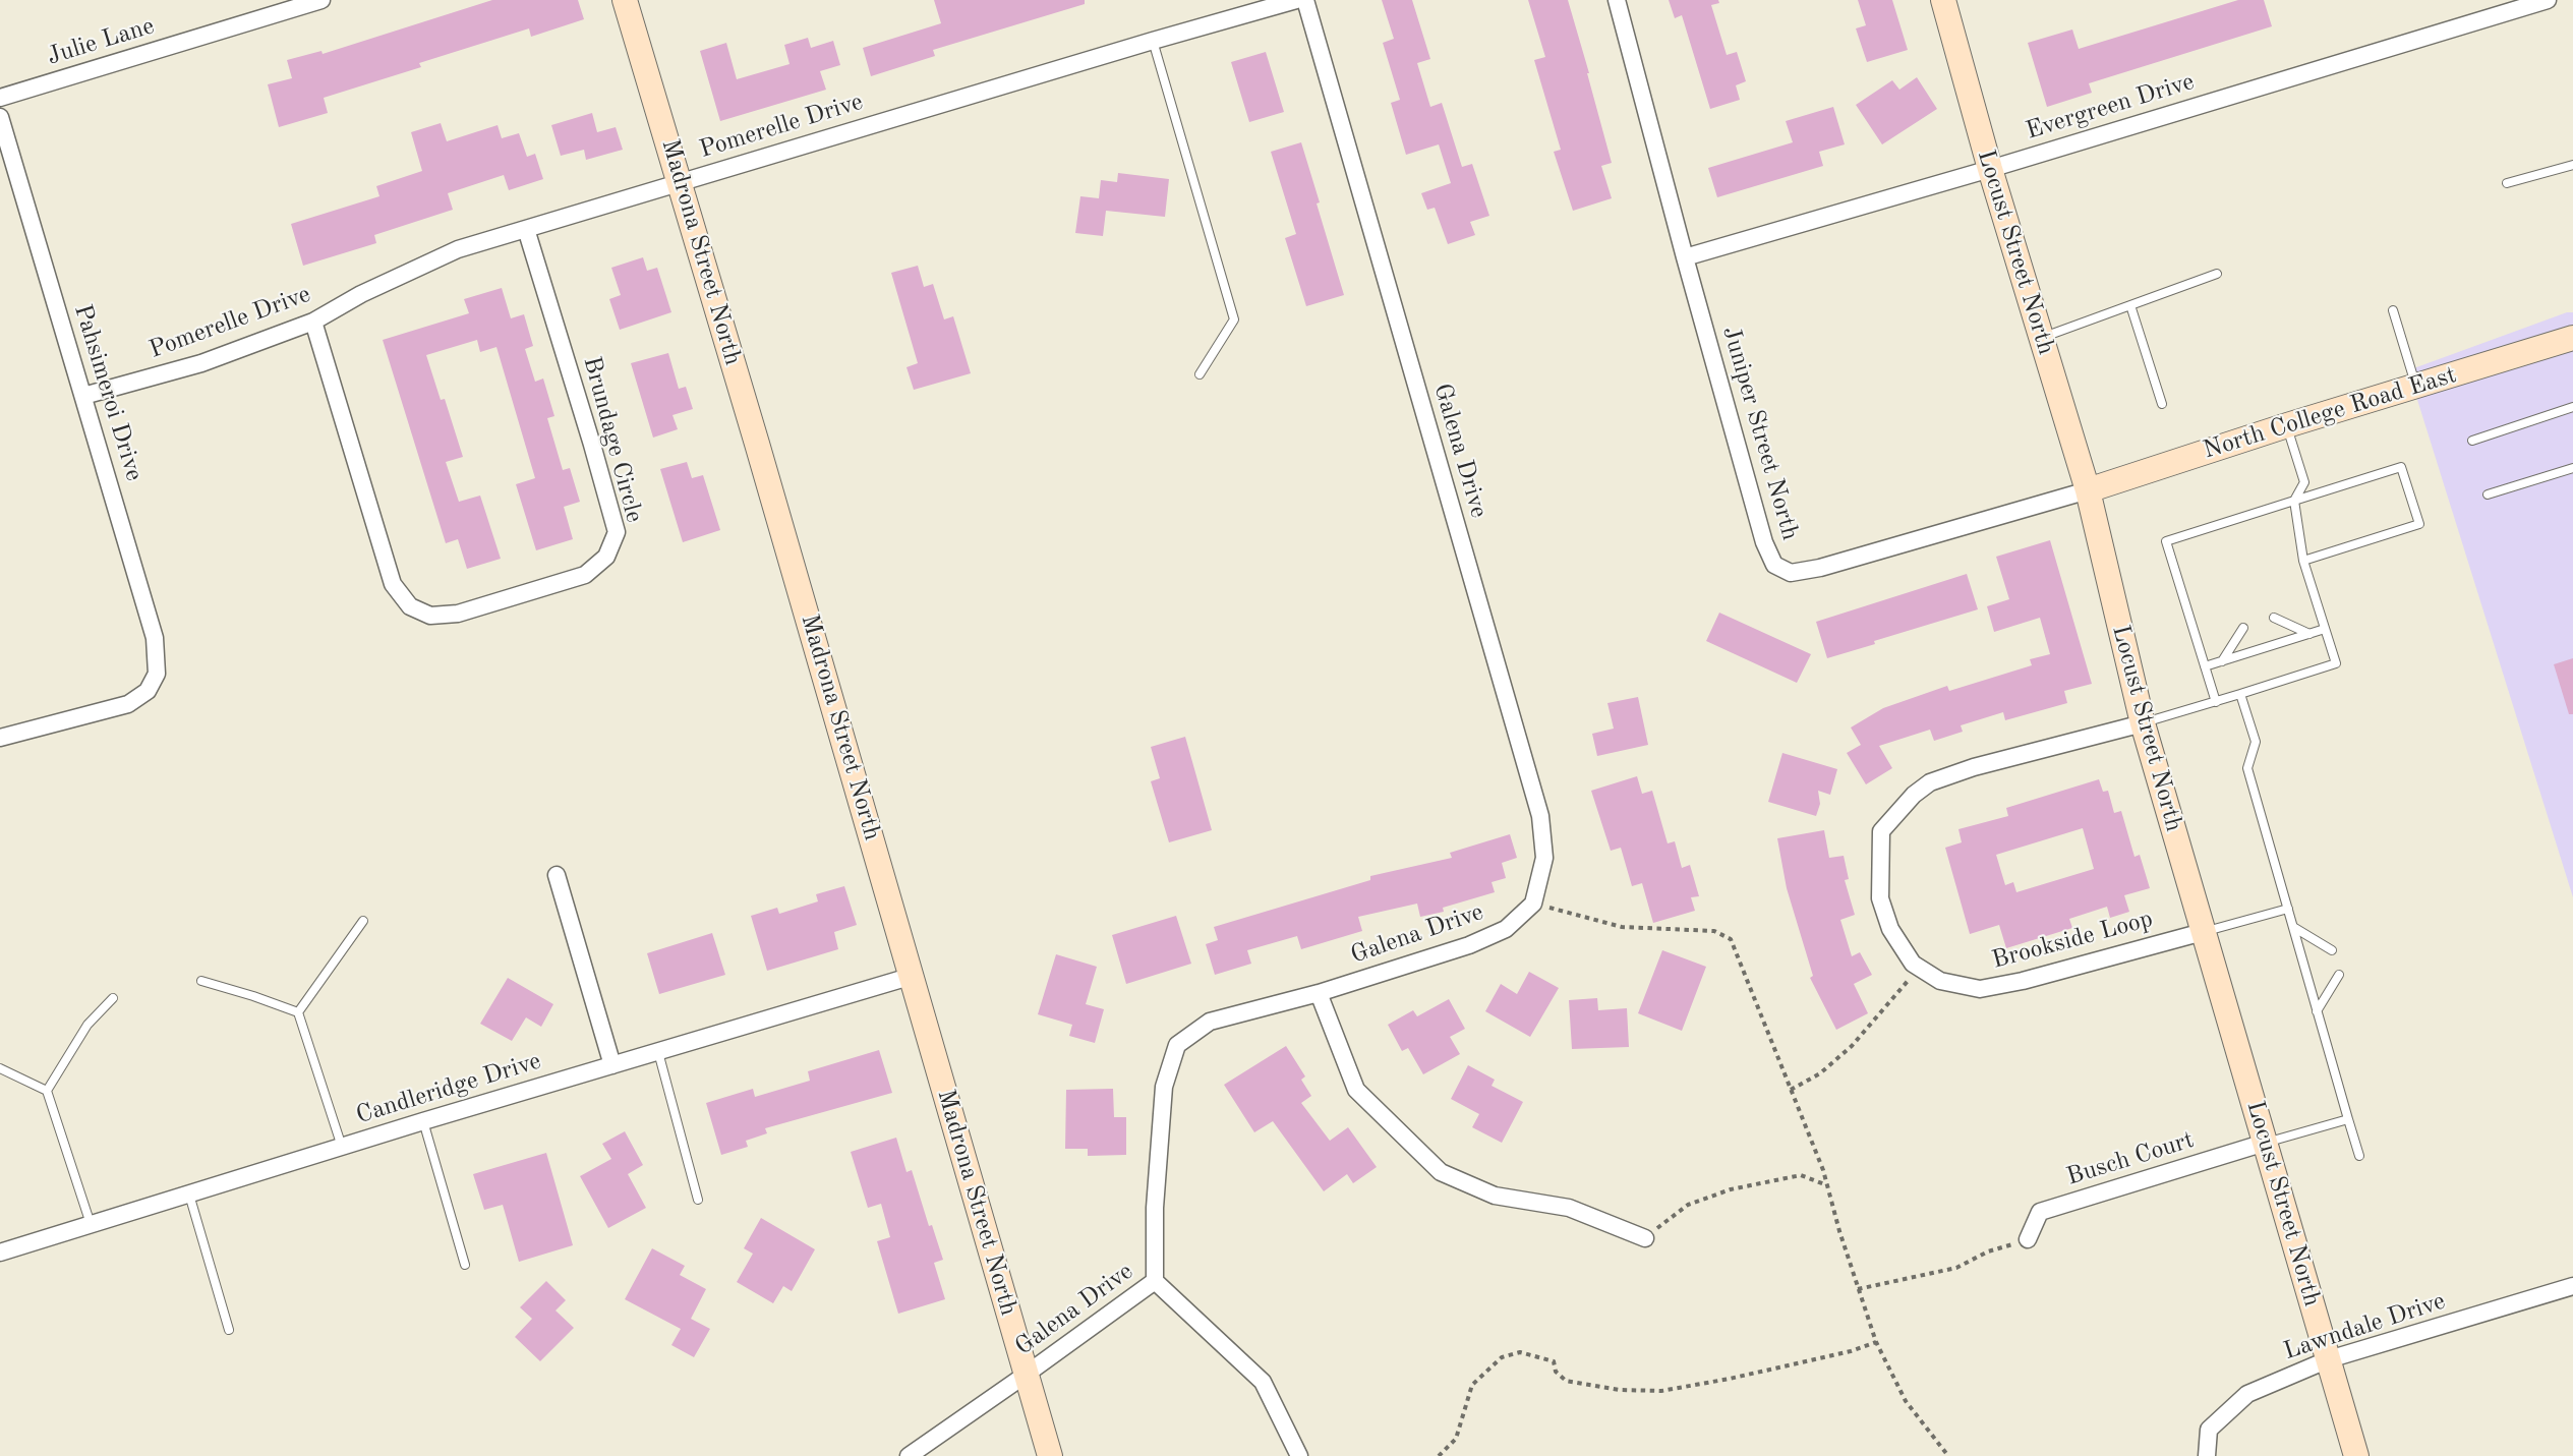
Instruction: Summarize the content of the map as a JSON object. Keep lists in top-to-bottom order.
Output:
{
  "streets": {
    "street": [
      "Julie Lane",
      "Evergreen Drive",
      "Pomerelle Drive",
      "Madrona Street North",
      "Locust Street North",
      "Pahsimeroi Drive",
      "North College Road East",
      "Juniper Street North",
      "Brundage Circle",
      "Galena Drive",
      "Brookside Loop",
      "Candleridge Drive",
      "Busch Court",
      "Lawndale Drive"
    ]
  },
  "crossings": [
    ["Evergreen Drive", "Locust Street North"],
    ["Evergreen Drive", "Juniper Street North"],
    ["Pomerelle Drive", "Madrona Street North"],
    ["Pomerelle Drive", "Pahsimeroi Drive"],
    ["Pomerelle Drive", "Brundage Circle"],
    ["Madrona Street North", "Galena Drive"],
    ["Madrona Street North", "Candleridge Drive"],
    ["Locust Street North", "North College Road East"],
    ["Locust Street North", "Juniper Street North"],
    ["Locust Street North", "Brookside Loop"],
    ["Locust Street North", "Busch Court"],
    ["Locust Street North", "Lawndale Drive"],
    ["North College Road East", "Juniper Street North"]
  ]
}
